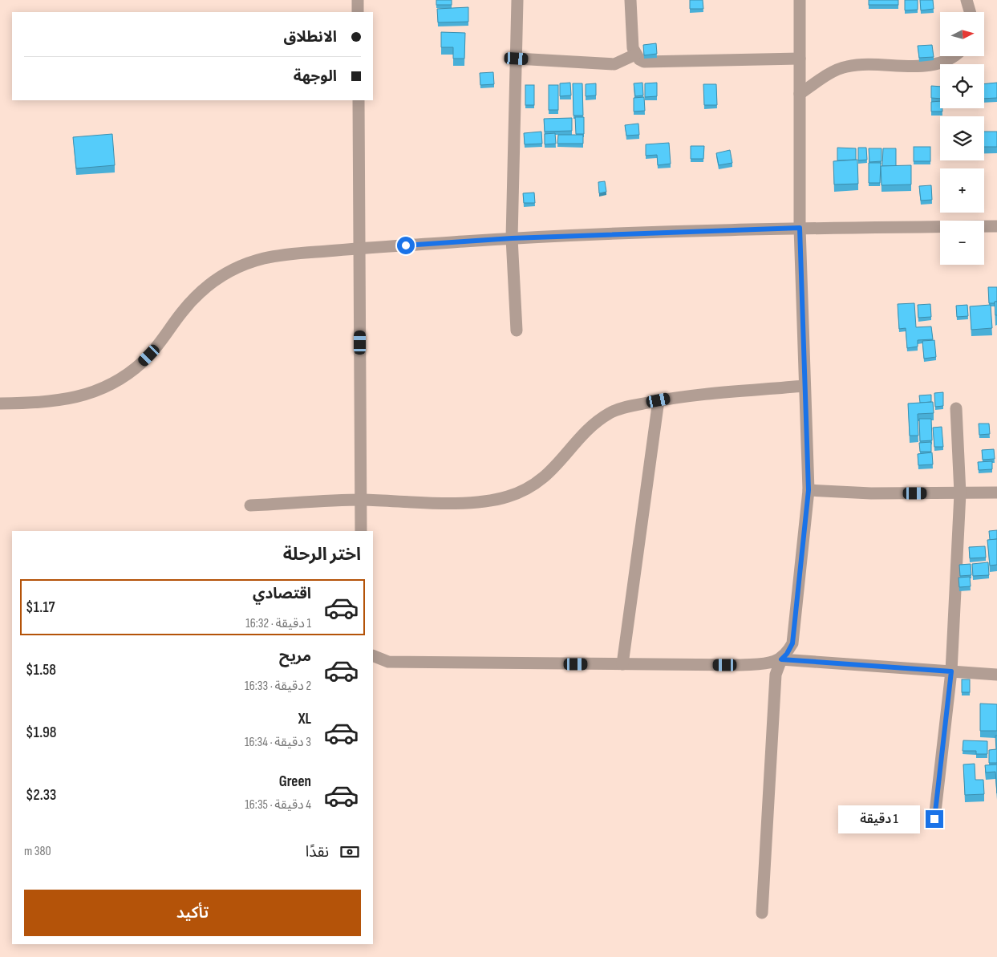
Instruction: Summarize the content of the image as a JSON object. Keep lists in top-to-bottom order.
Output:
{
  "north": "right",
  "page": {
    "map_buttons": ["+", "−"],
    "banner": ["الانطلاق", "الوجهة"],
    "heading": "اختر الرحلة",
    "list": [
      {
        "name": "اقتصادي",
        "note": "1 دقيقة · 16:32",
        "value": "$1.17"
      },
      {
        "name": "مريح",
        "note": "2 دقيقة · 16:33",
        "value": "$1.58"
      },
      {
        "name": "XL",
        "note": "3 دقيقة · 16:34",
        "value": "$1.98"
      },
      {
        "name": "Green",
        "note": "4 دقيقة · 16:35",
        "value": "$2.33"
      }
    ],
    "bubble": "1 دقيقة",
    "pay": ["نقدًا", "380 m"],
    "buttons": "تأكيد"
  }
}
